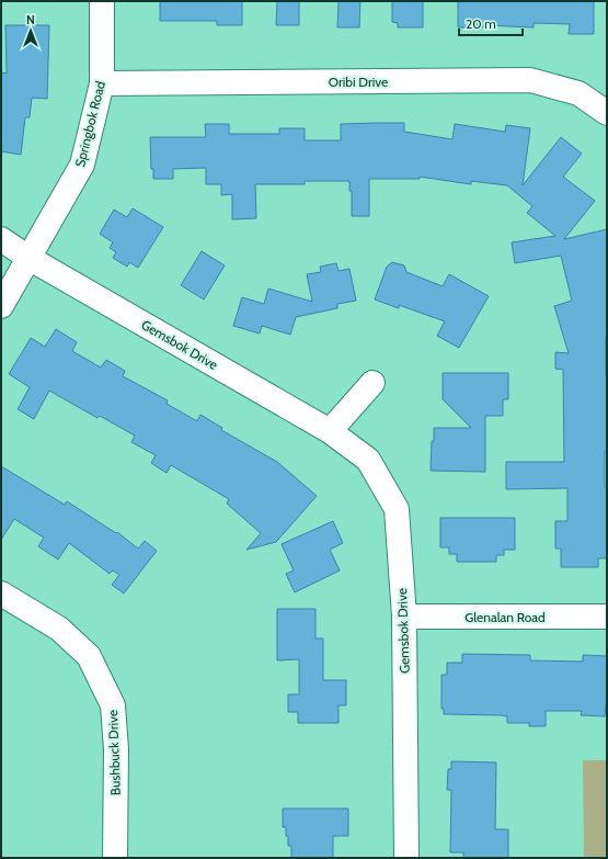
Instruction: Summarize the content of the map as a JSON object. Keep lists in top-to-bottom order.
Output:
{
  "streets": {
    "street": [
      "Oribi Drive",
      "Springbok Road",
      "Gemsbok Drive",
      "Glenalan Road",
      "Bushbuck Drive"
    ]
  },
  "crossings": [
    ["Oribi Drive", "Springbok Road"],
    ["Springbok Road", "Gemsbok Drive"],
    ["Gemsbok Drive", "Glenalan Road"]
  ],
  "scale_bar": "20 m",
  "north": "top"
}
